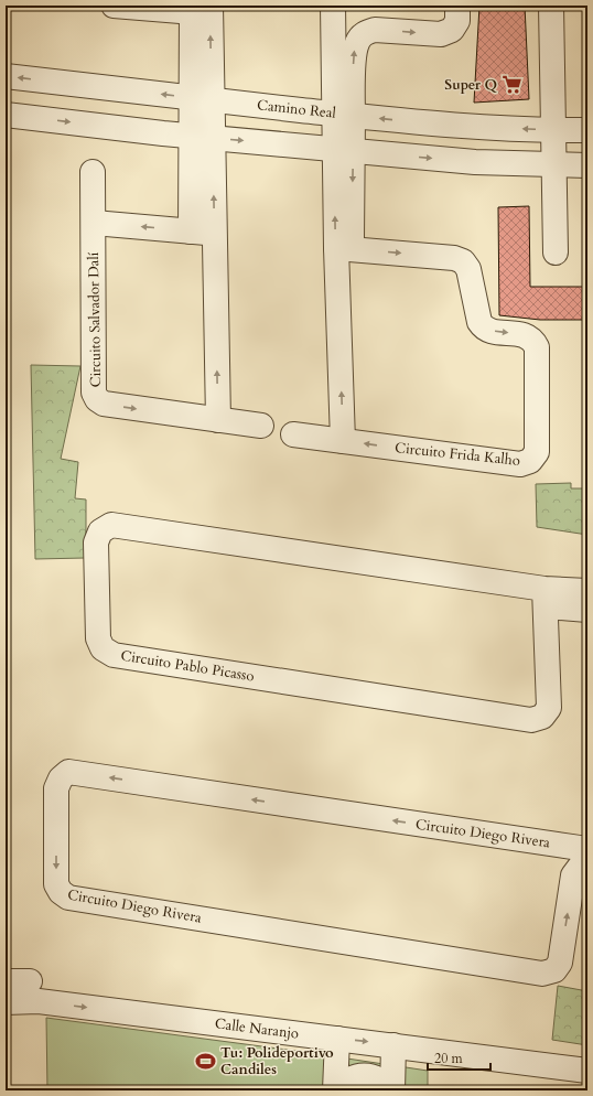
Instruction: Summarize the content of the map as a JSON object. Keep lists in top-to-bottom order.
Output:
{
  "streets": {
    "street": [
      "Camino Real",
      "Circuito Salvador Dalí",
      "Circuito Frida Kalho",
      "Circuito Pablo Picasso",
      "Circuito Diego Rivera",
      "Calle Naranjo"
    ]
  },
  "one_way": ["Calle Naranjo"],
  "places": {
    "supermarket": ["Super Q"],
    "sports": ["Tu: Polideportivo Candiles"]
  },
  "scale_bar": "20 m"
}
